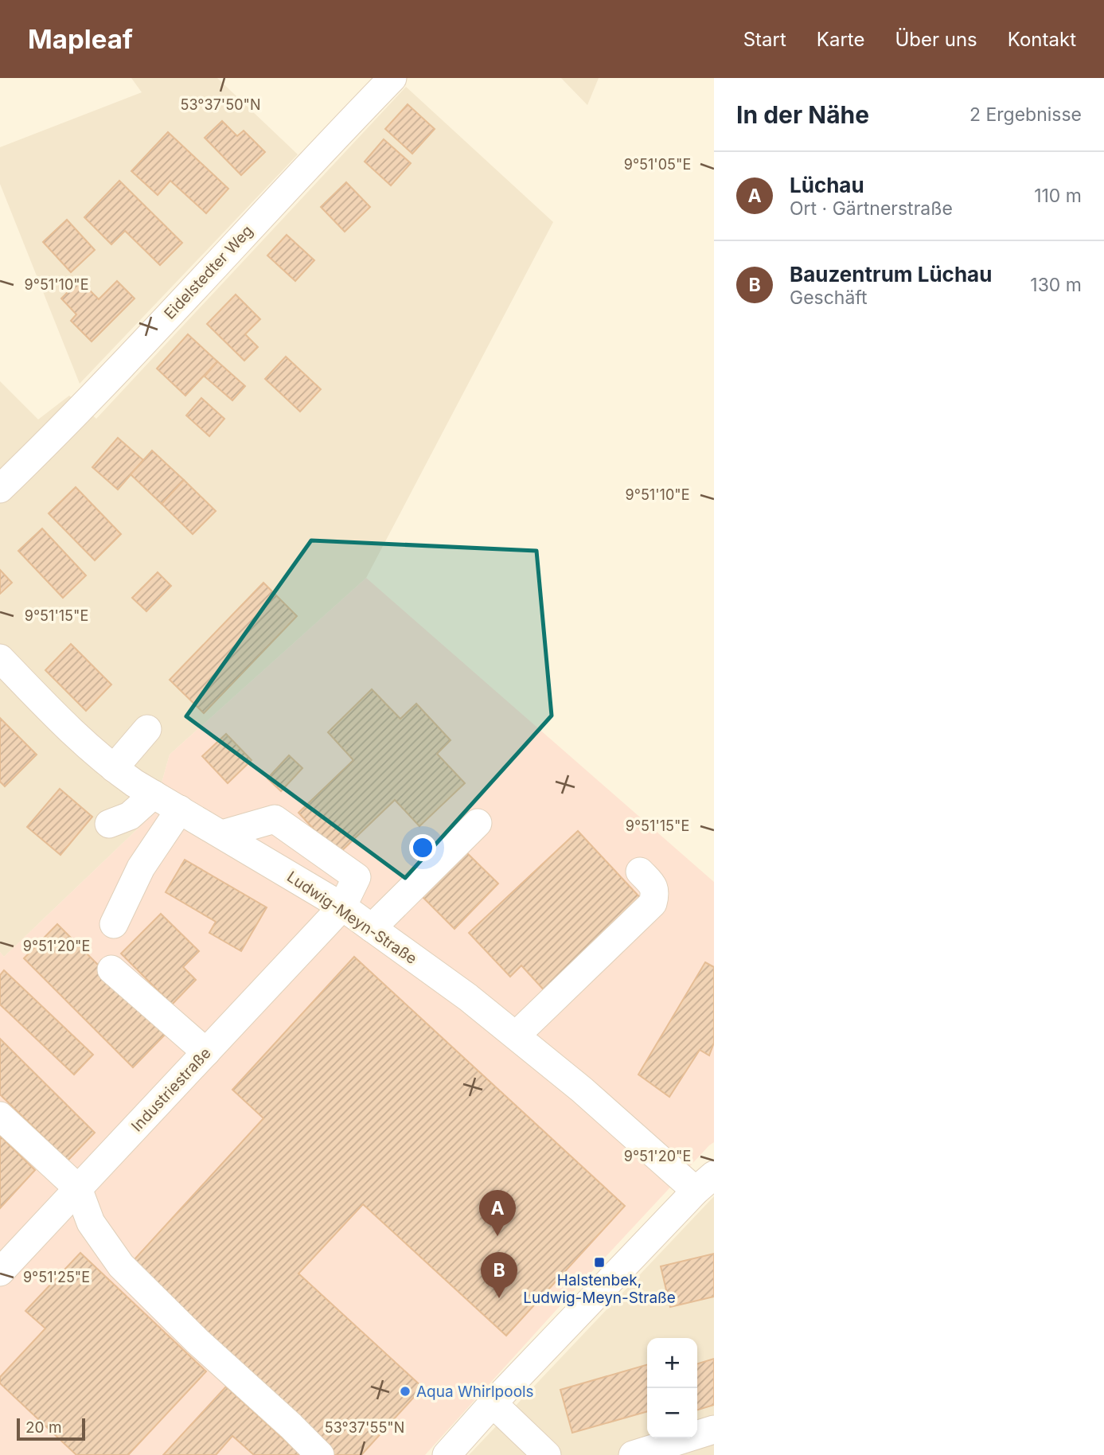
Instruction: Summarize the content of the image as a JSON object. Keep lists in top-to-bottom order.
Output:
{
  "streets": {
    "street": ["Eidelstedter Weg", "Ludwig-Meyn-Straße", "Industriestraße"]
  },
  "crossings": [
    ["Ludwig-Meyn-Straße", "Industriestraße"]
  ],
  "places": {
    "transit": ["Halstenbek, Ludwig-Meyn-Straße"],
    "other": ["Aqua Whirlpools"]
  },
  "scale_bar": "20 m",
  "page": {
    "header": "Mapleaf",
    "nav": [
      "Start",
      "Karte",
      "Über uns",
      "Kontakt"
    ],
    "heading": ["In der Nähe", "2 Ergebnisse"],
    "list": [
      {
        "mark": "A",
        "name": "Lüchau",
        "note": "Ort · Gärtnerstraße",
        "value": "110 m"
      },
      {
        "mark": "B",
        "name": "Bauzentrum Lüchau",
        "note": "Geschäft",
        "value": "130 m"
      }
    ],
    "pins": ["A", "B"],
    "map_buttons": ["+", "−"],
    "scale": "20 m"
  },
  "coordinates": [
    "53°37'50\"N",
    "9°51'05\"E",
    "9°51'10\"E",
    "9°51'15\"E",
    "9°51'20\"E",
    "9°51'25\"E",
    "53°37'55\"N"
  ]
}
